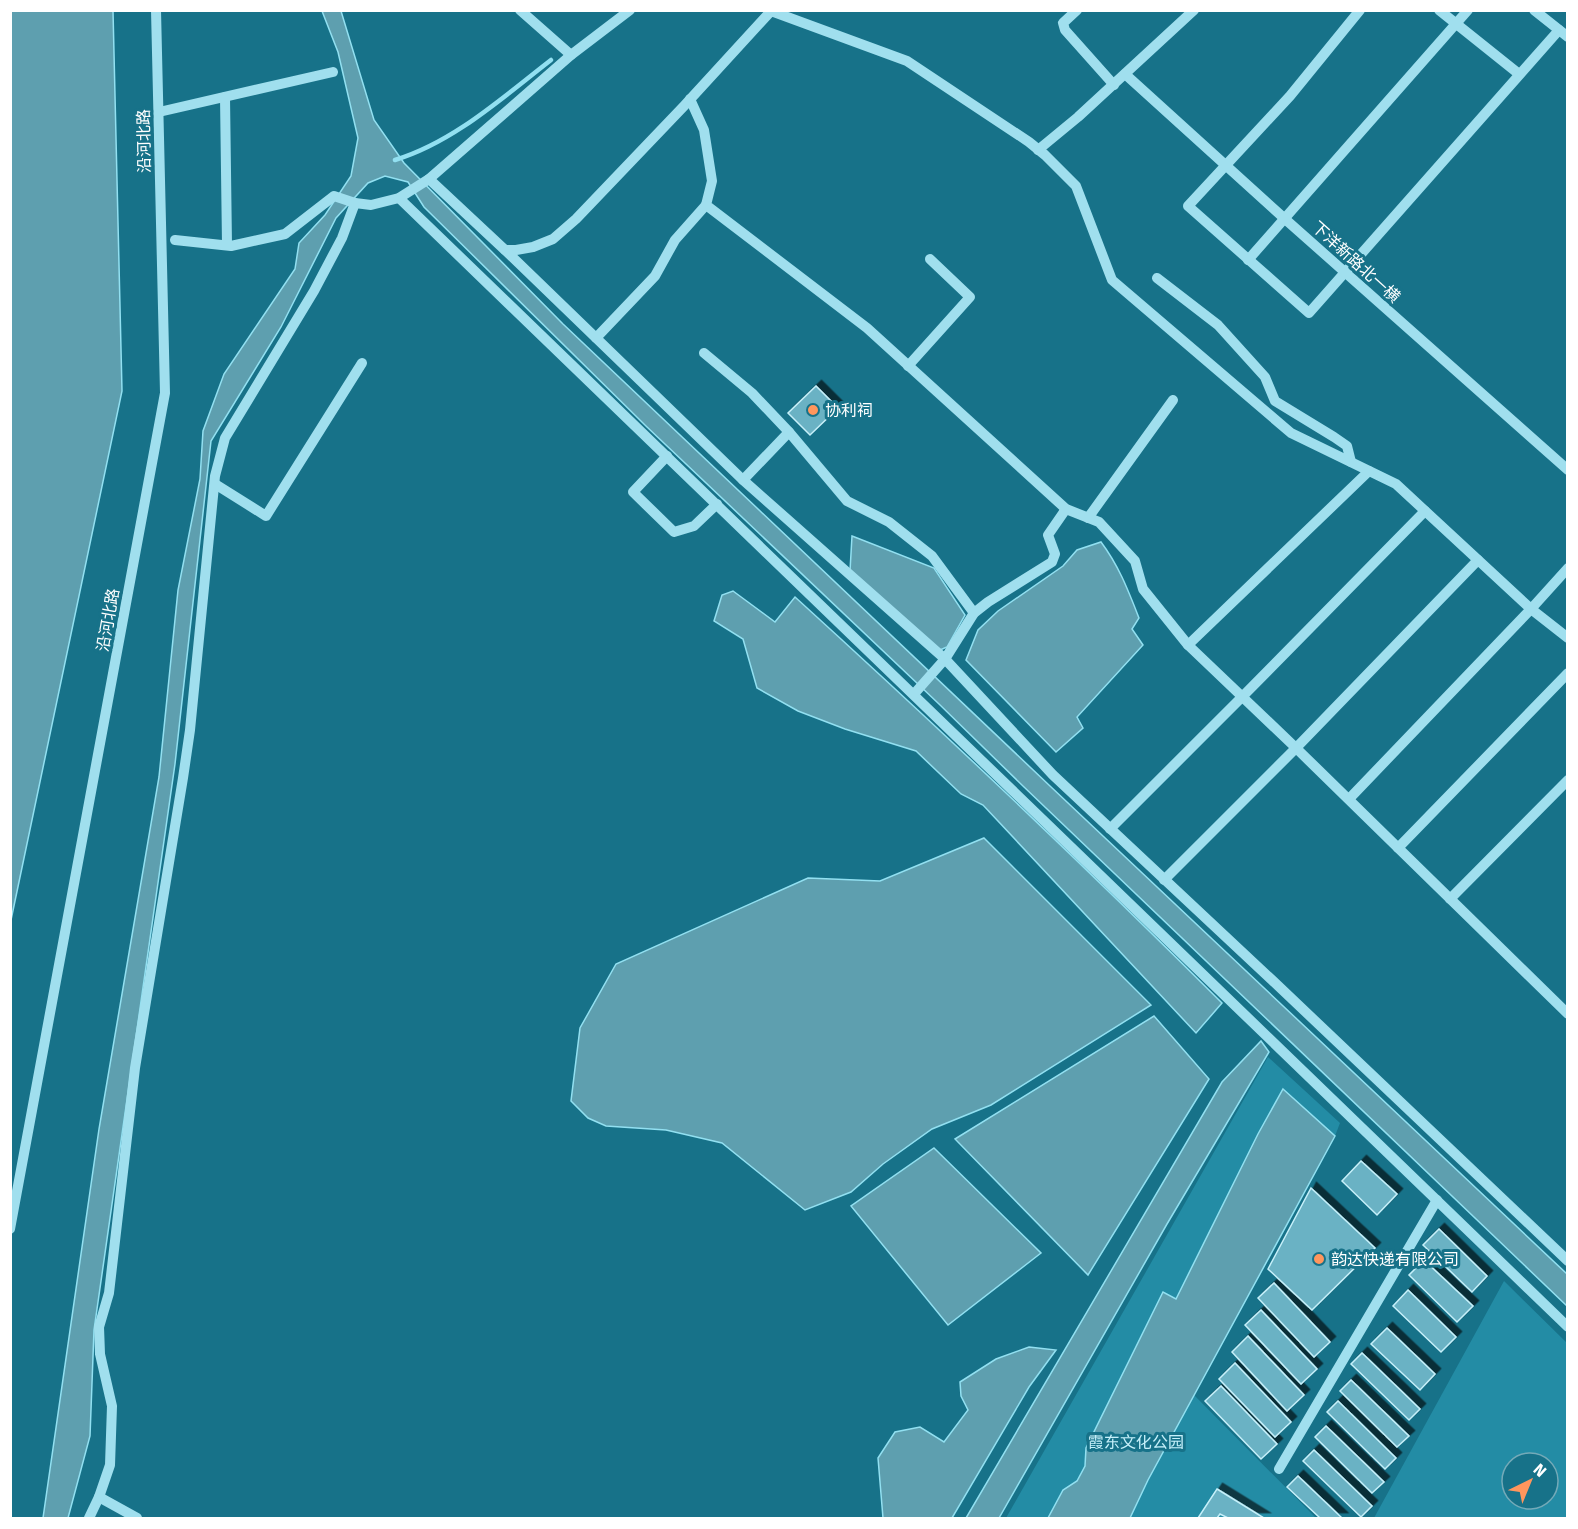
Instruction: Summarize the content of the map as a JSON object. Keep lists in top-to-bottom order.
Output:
{
  "streets": {
    "street": ["沿河北路", "下洋新路北一横"]
  },
  "parks": ["霞东文化公园"],
  "places": ["协利祠", "韵达快递有限公司"],
  "north": "top right"
}
